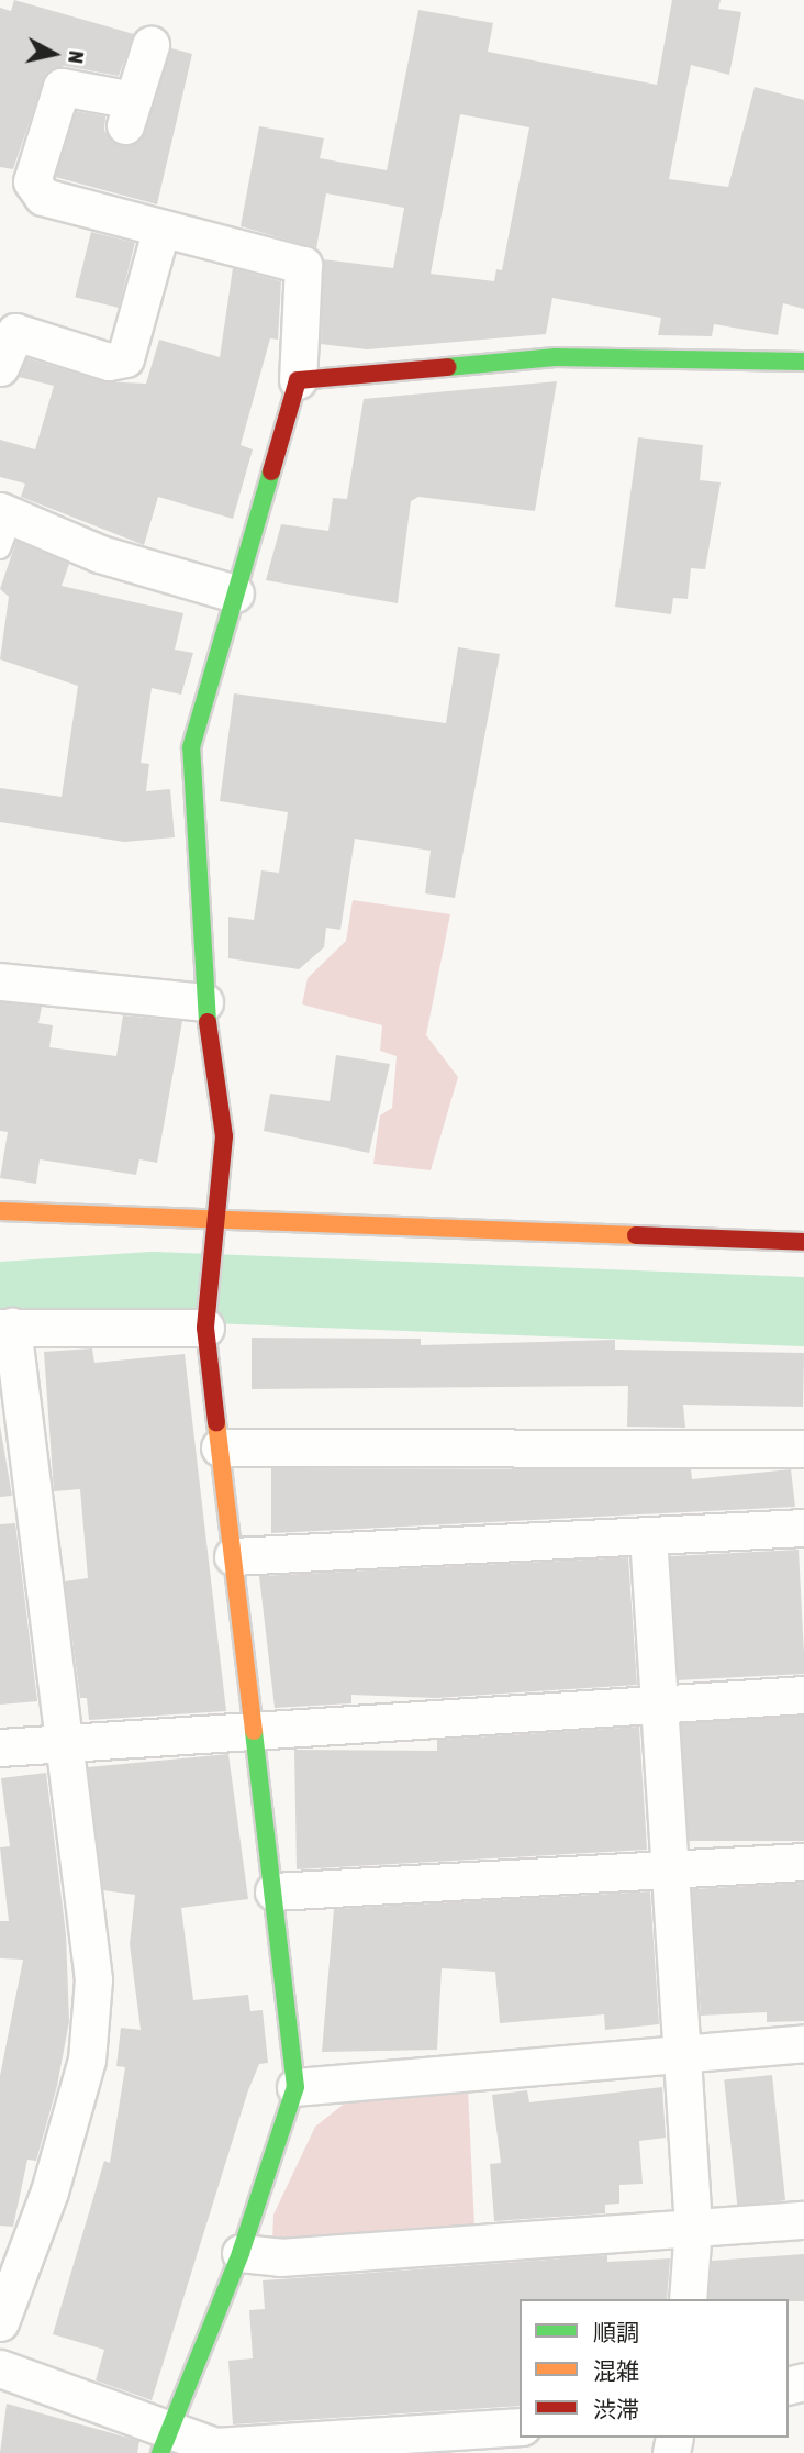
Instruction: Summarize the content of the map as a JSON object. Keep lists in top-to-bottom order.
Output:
{
  "legend": ["順調", "混雑", "渋滞"],
  "north": "right"
}
